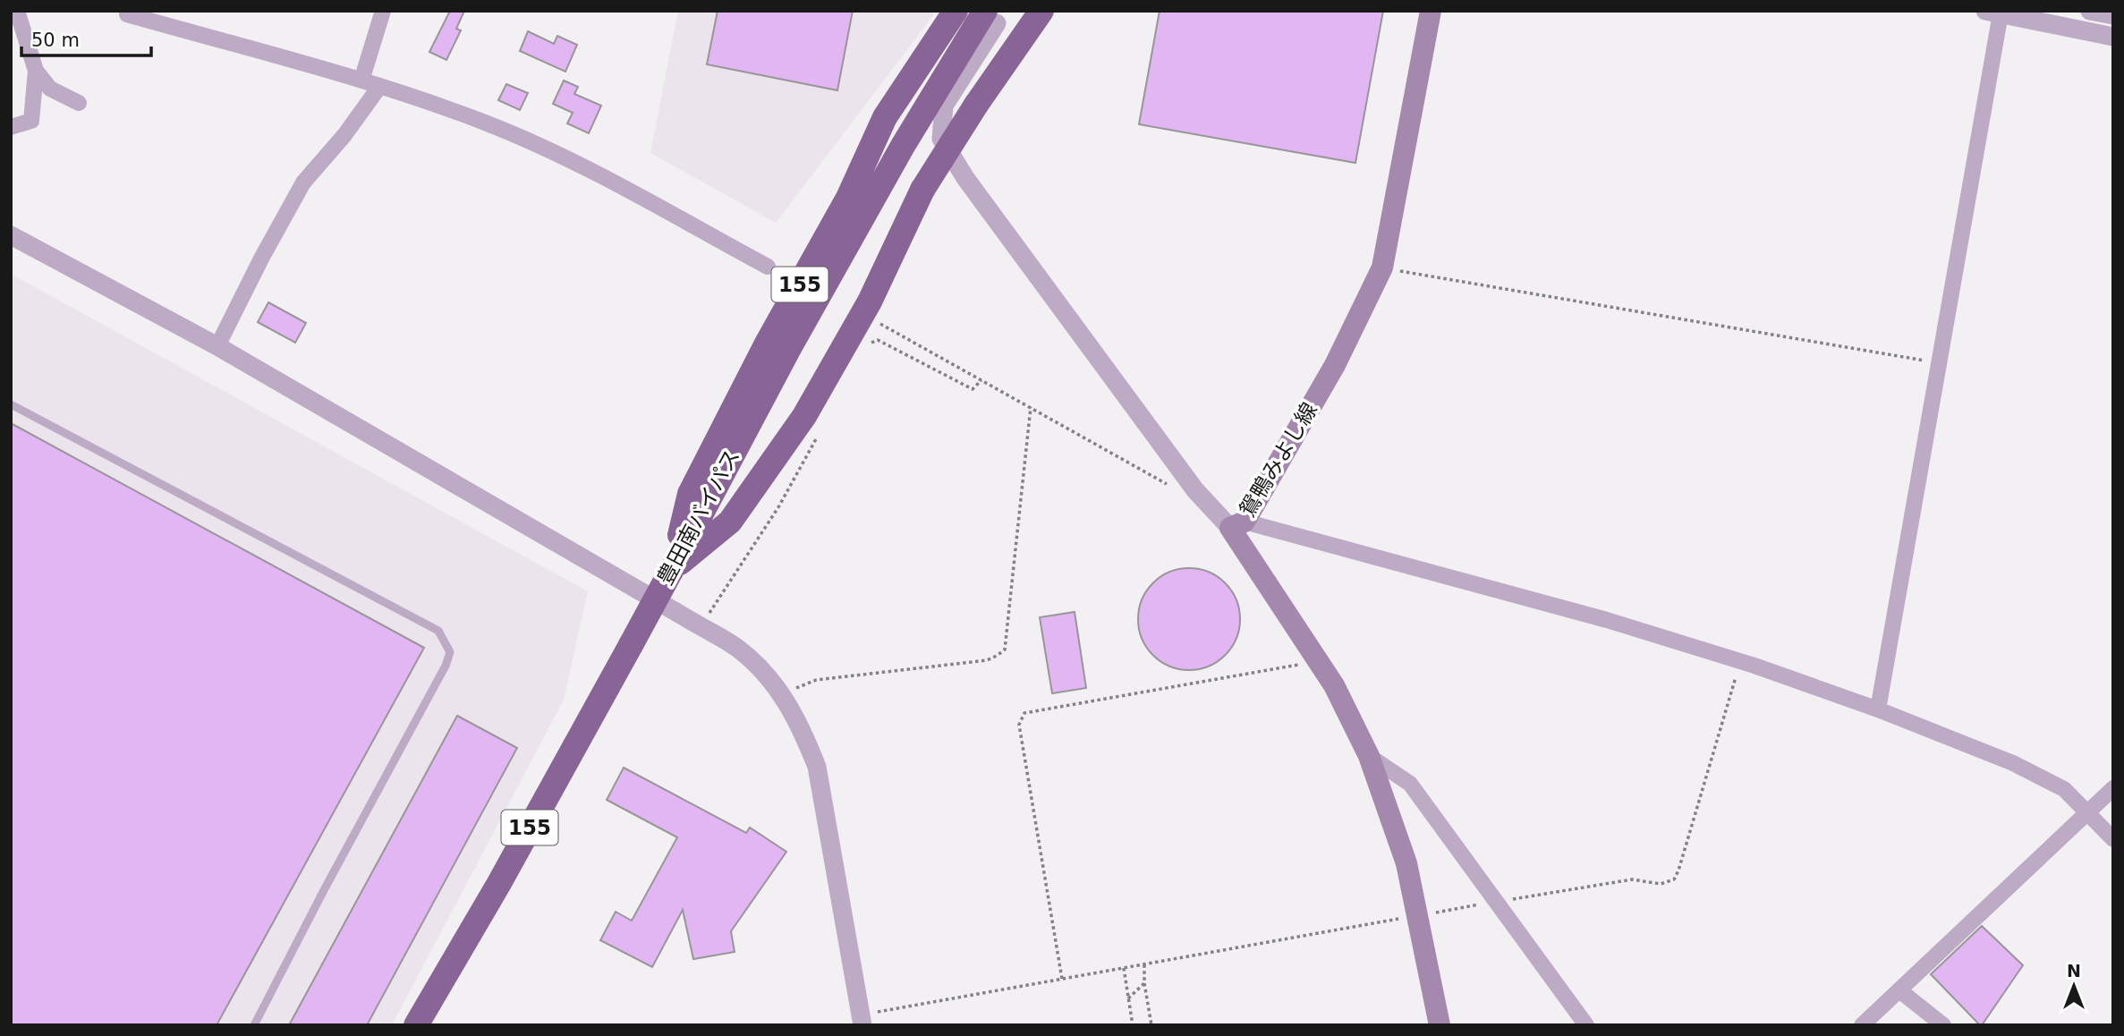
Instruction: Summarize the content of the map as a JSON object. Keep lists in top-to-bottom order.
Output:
{
  "streets": {
    "highway": ["155", "豊田南バイパス"],
    "main road": ["鴛鴨みよし線"]
  },
  "crossings": [
    ["155", "豊田南バイパス"]
  ],
  "scale_bar": "50 m",
  "north": "top"
}
